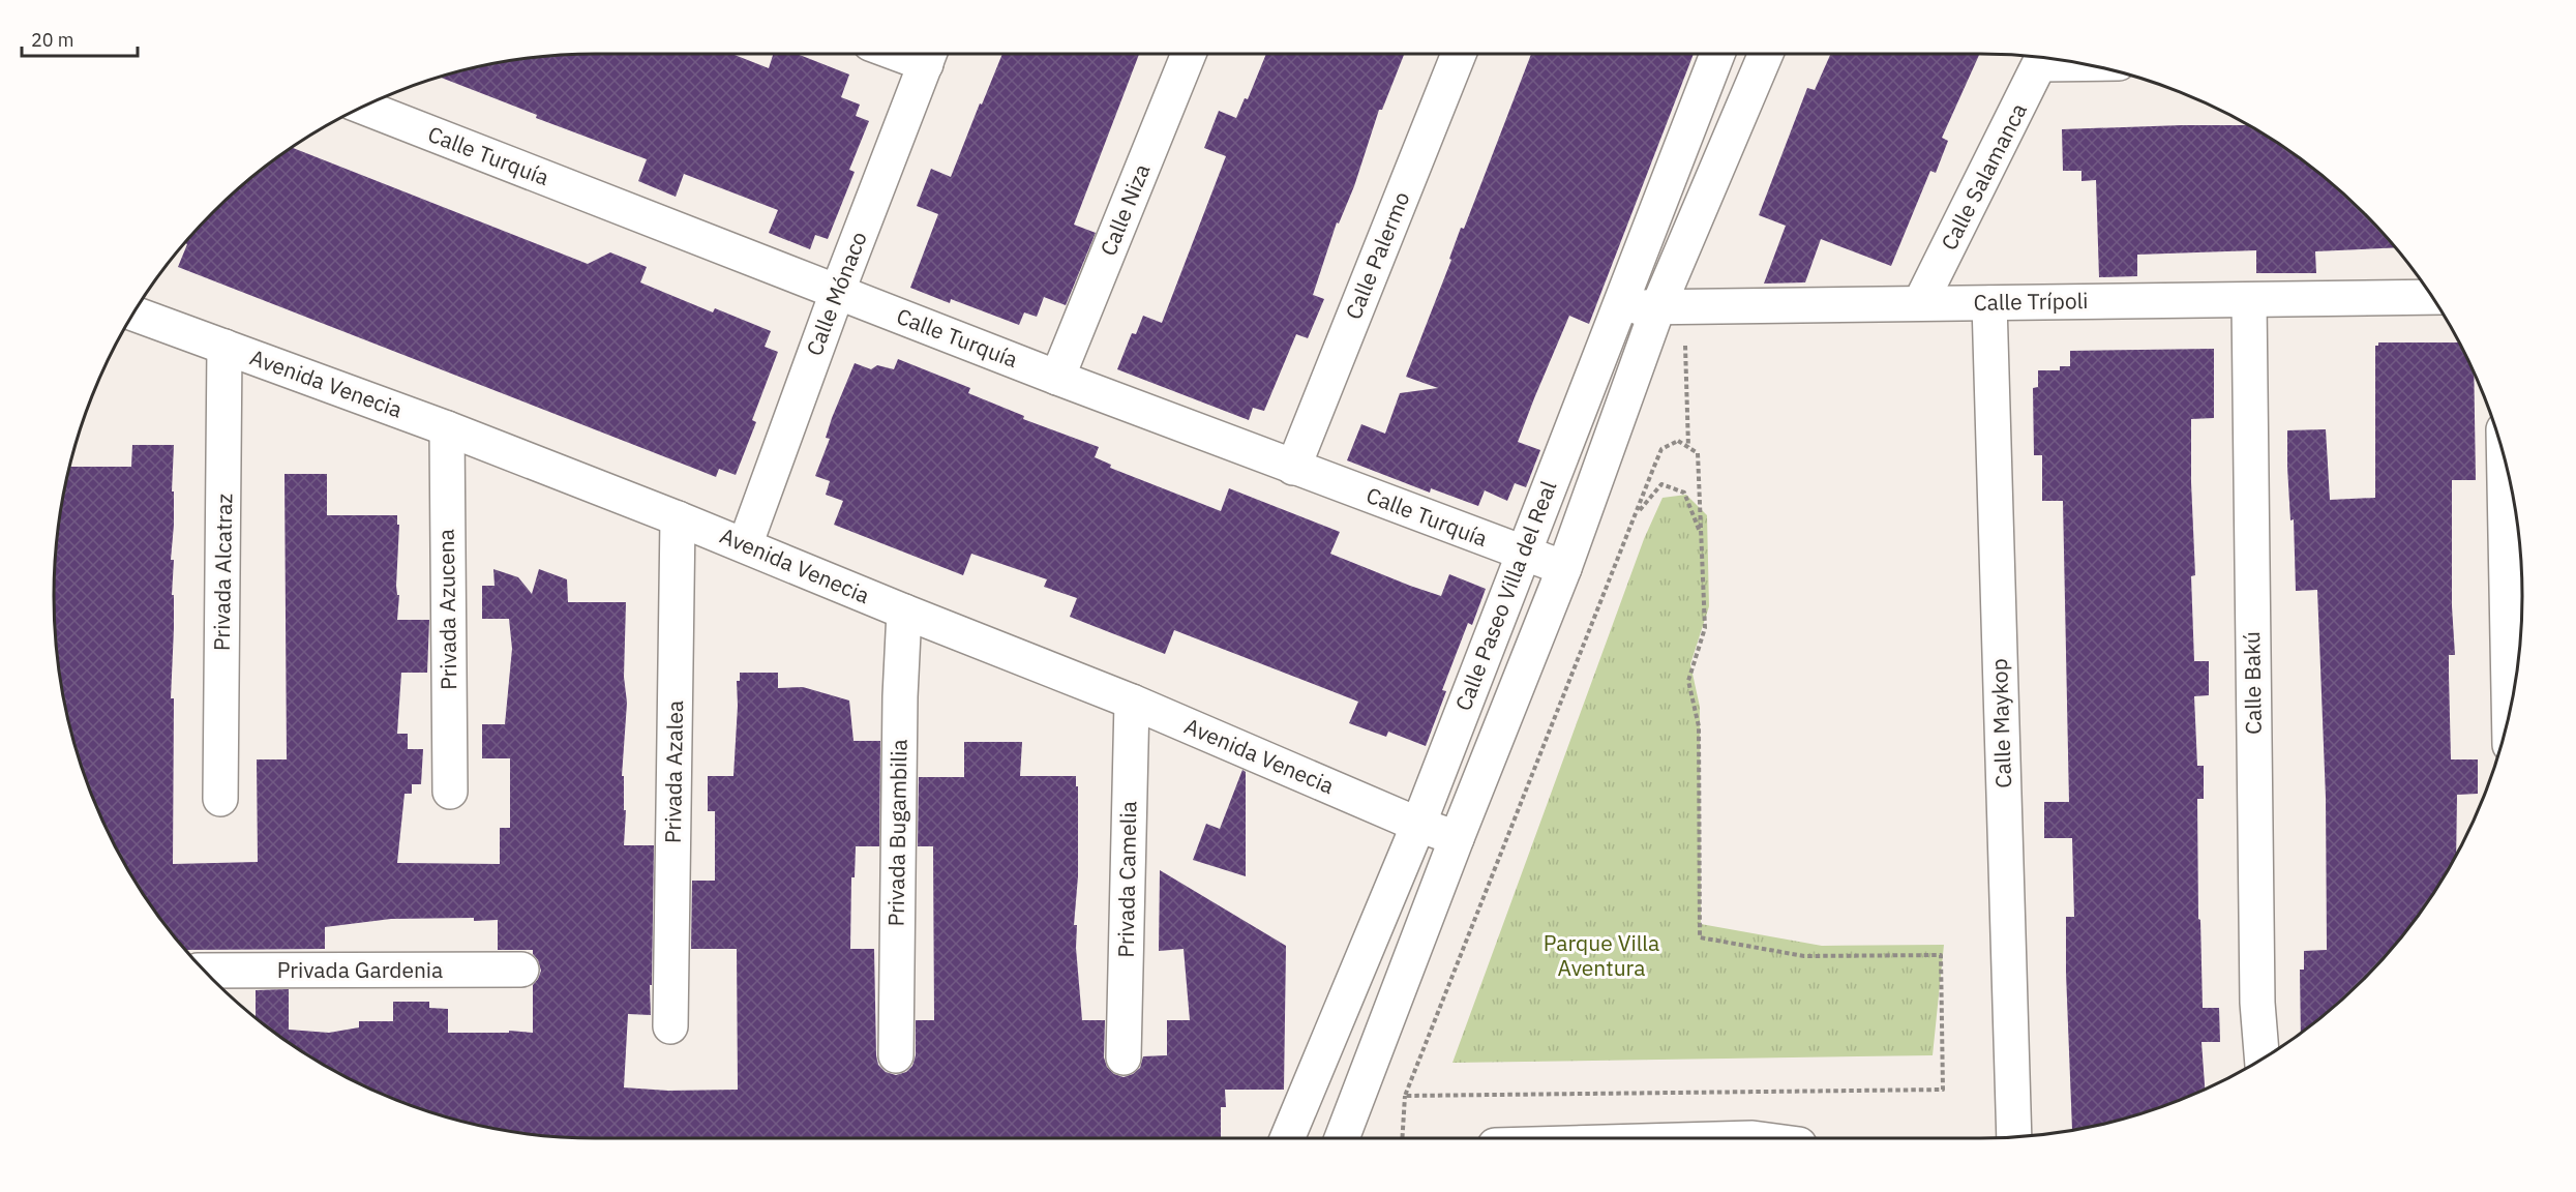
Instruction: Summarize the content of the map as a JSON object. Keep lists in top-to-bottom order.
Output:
{
  "streets": {
    "street": [
      "Calle Turquía",
      "Calle Salamanca",
      "Calle Niza",
      "Calle Palermo",
      "Calle Mónaco",
      "Calle Trípoli",
      "Avenida Venecia",
      "Privada Alcatraz",
      "Calle Paseo Villa del Real",
      "Privada Azucena",
      "Calle Bakú",
      "Calle Maykop",
      "Privada Azalea",
      "Privada Bugambilia",
      "Privada Camelia",
      "Privada Gardenia"
    ]
  },
  "crossings": [
    ["Calle Turquía", "Calle Niza"],
    ["Calle Turquía", "Calle Palermo"],
    ["Calle Turquía", "Calle Mónaco"],
    ["Calle Turquía", "Calle Paseo Villa del Real"],
    ["Calle Salamanca", "Calle Trípoli"],
    ["Calle Mónaco", "Avenida Venecia"],
    ["Calle Trípoli", "Calle Paseo Villa del Real"],
    ["Calle Trípoli", "Calle Bakú"],
    ["Calle Trípoli", "Calle Maykop"],
    ["Avenida Venecia", "Privada Alcatraz"],
    ["Avenida Venecia", "Calle Paseo Villa del Real"],
    ["Avenida Venecia", "Privada Azucena"],
    ["Avenida Venecia", "Privada Azalea"],
    ["Avenida Venecia", "Privada Bugambilia"],
    ["Avenida Venecia", "Privada Camelia"]
  ],
  "parks": ["Parque Villa Aventura"],
  "scale_bar": "20 m"
}
